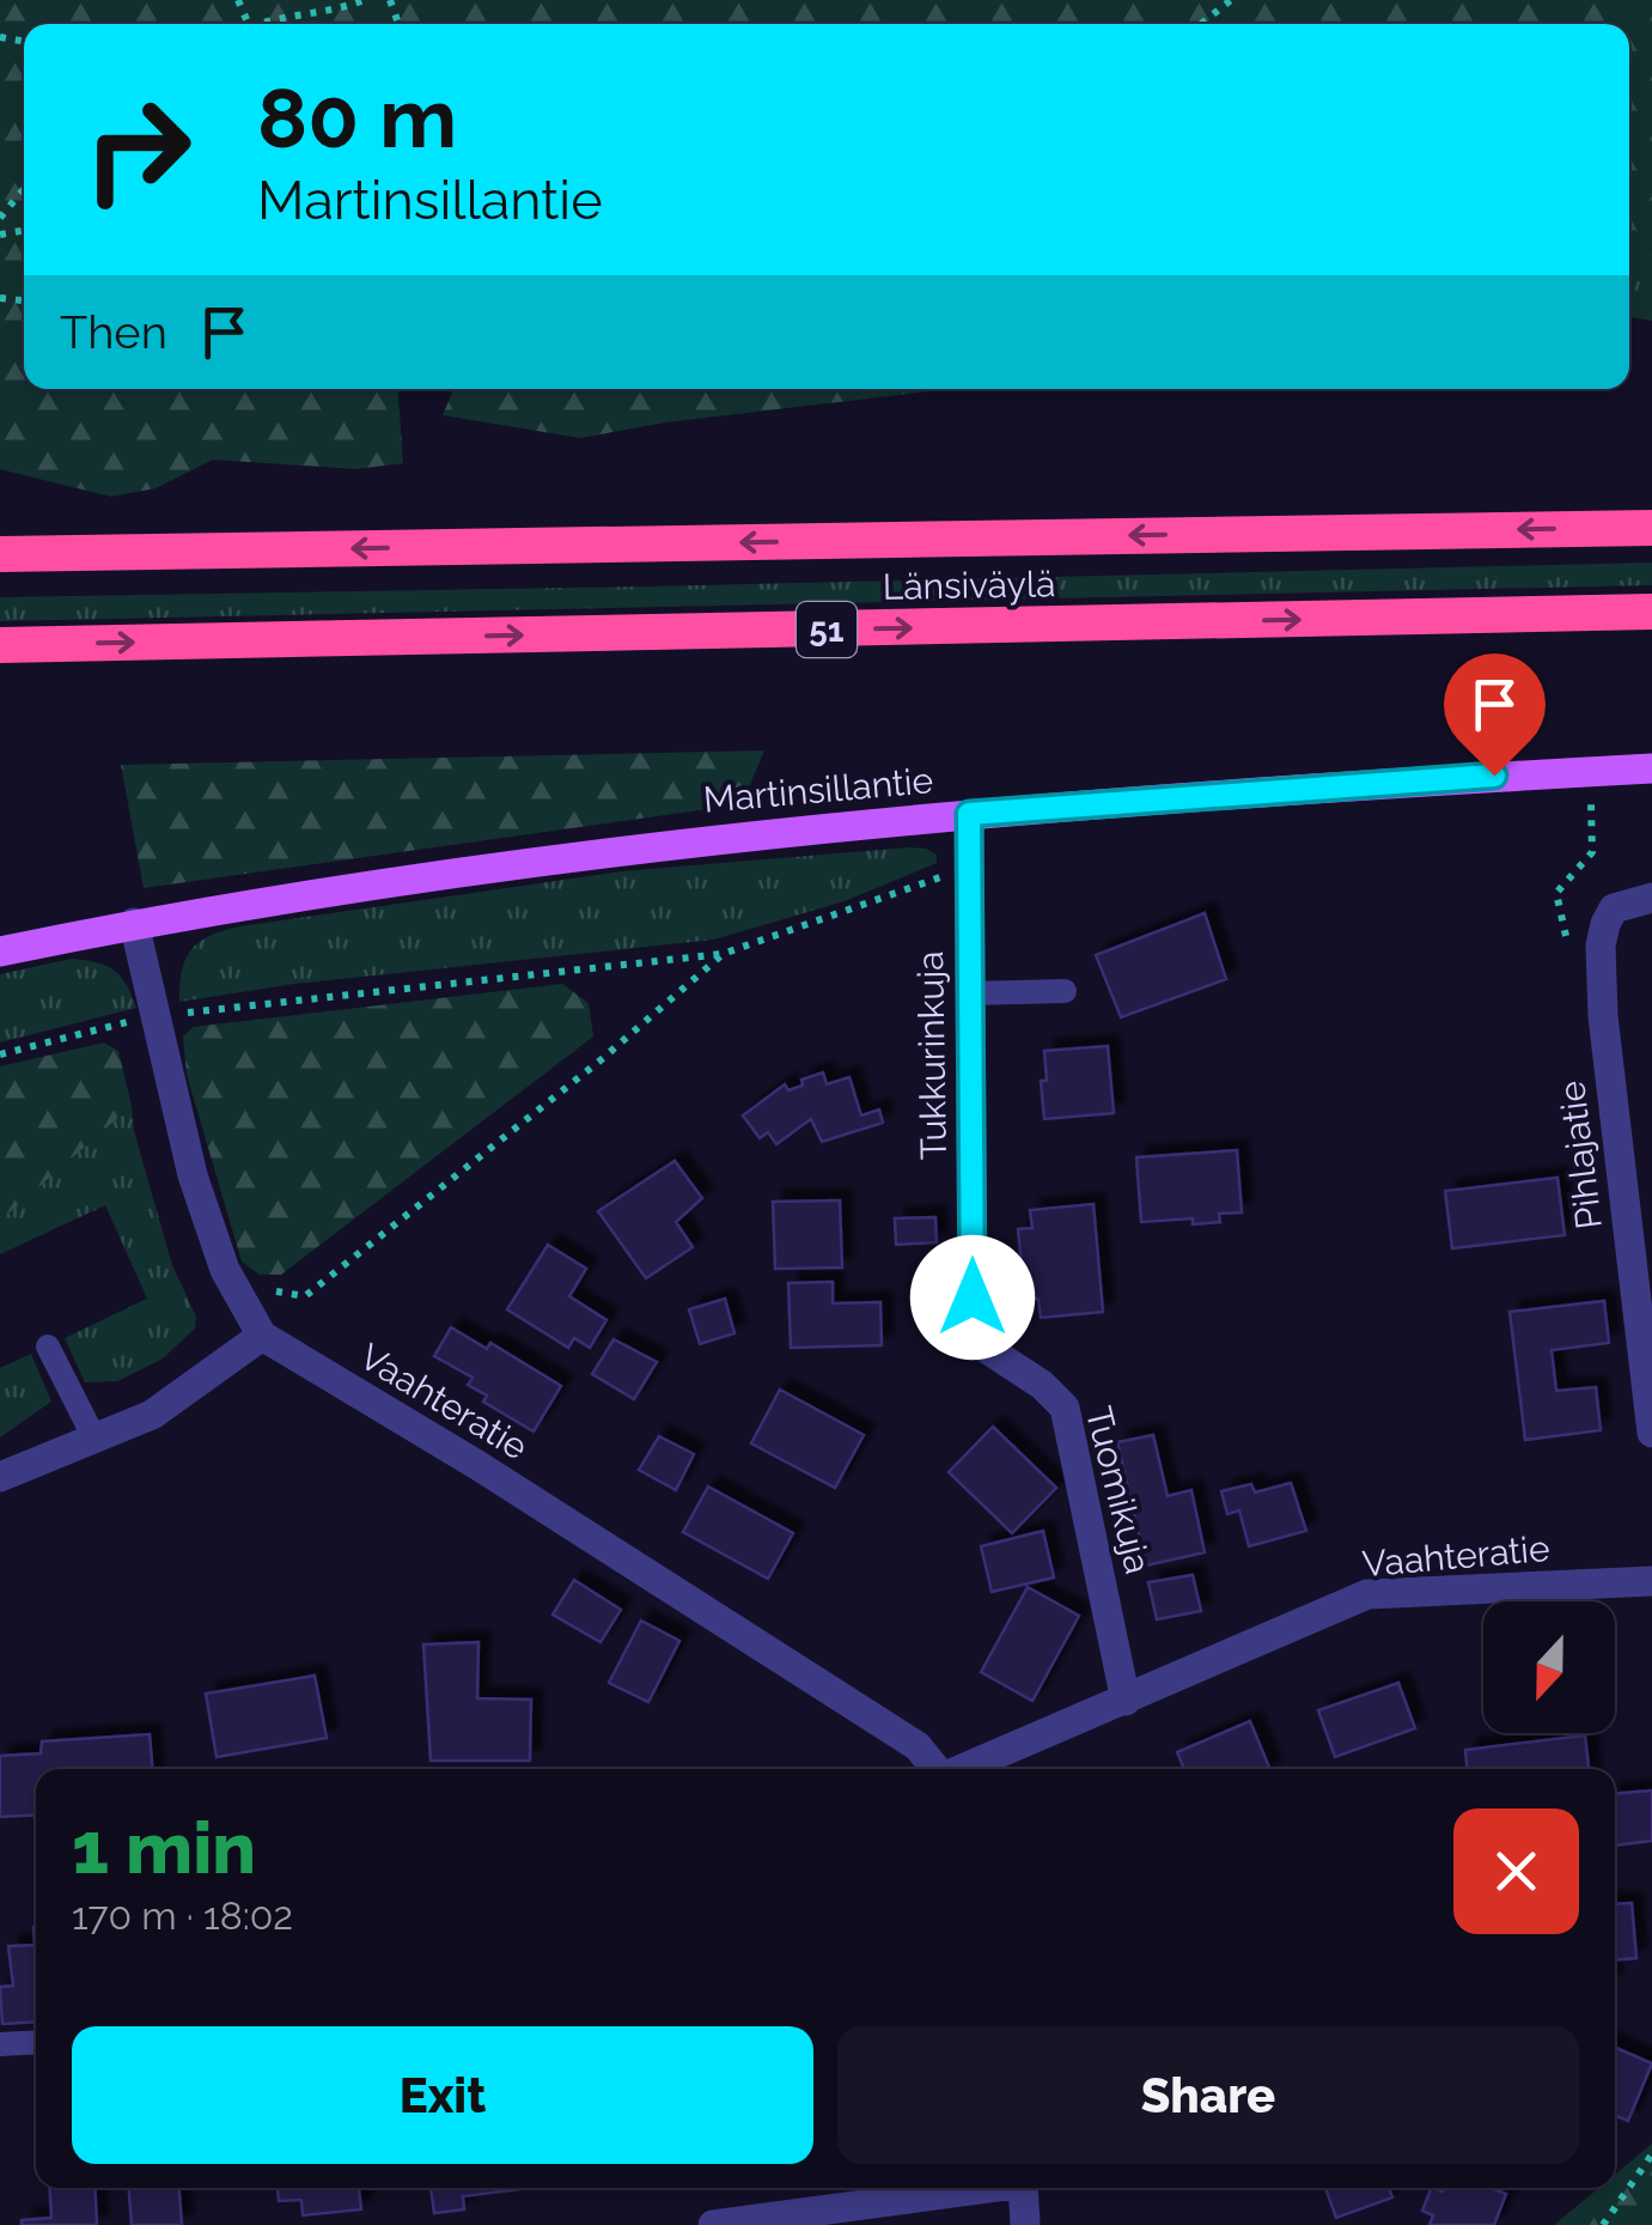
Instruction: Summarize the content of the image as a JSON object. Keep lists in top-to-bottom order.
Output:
{
  "streets": {
    "highway": ["Länsiväylä", "51"],
    "main road": ["Martinsillantie"],
    "street": [
      "Tukkurinkuja",
      "Pihlajatie",
      "Vaahteratie",
      "Tuomikuja"
    ]
  },
  "crossings": [
    ["Martinsillantie", "Tukkurinkuja"],
    ["Martinsillantie", "Vaahteratie"],
    ["Vaahteratie", "Tuomikuja"]
  ],
  "north": "bottom",
  "page": {
    "turn": ["80 m", "Martinsillantie"],
    "then": "Then",
    "heading": ["1 min", "170 m · 18:02"],
    "buttons": ["Exit", "Share"]
  }
}
